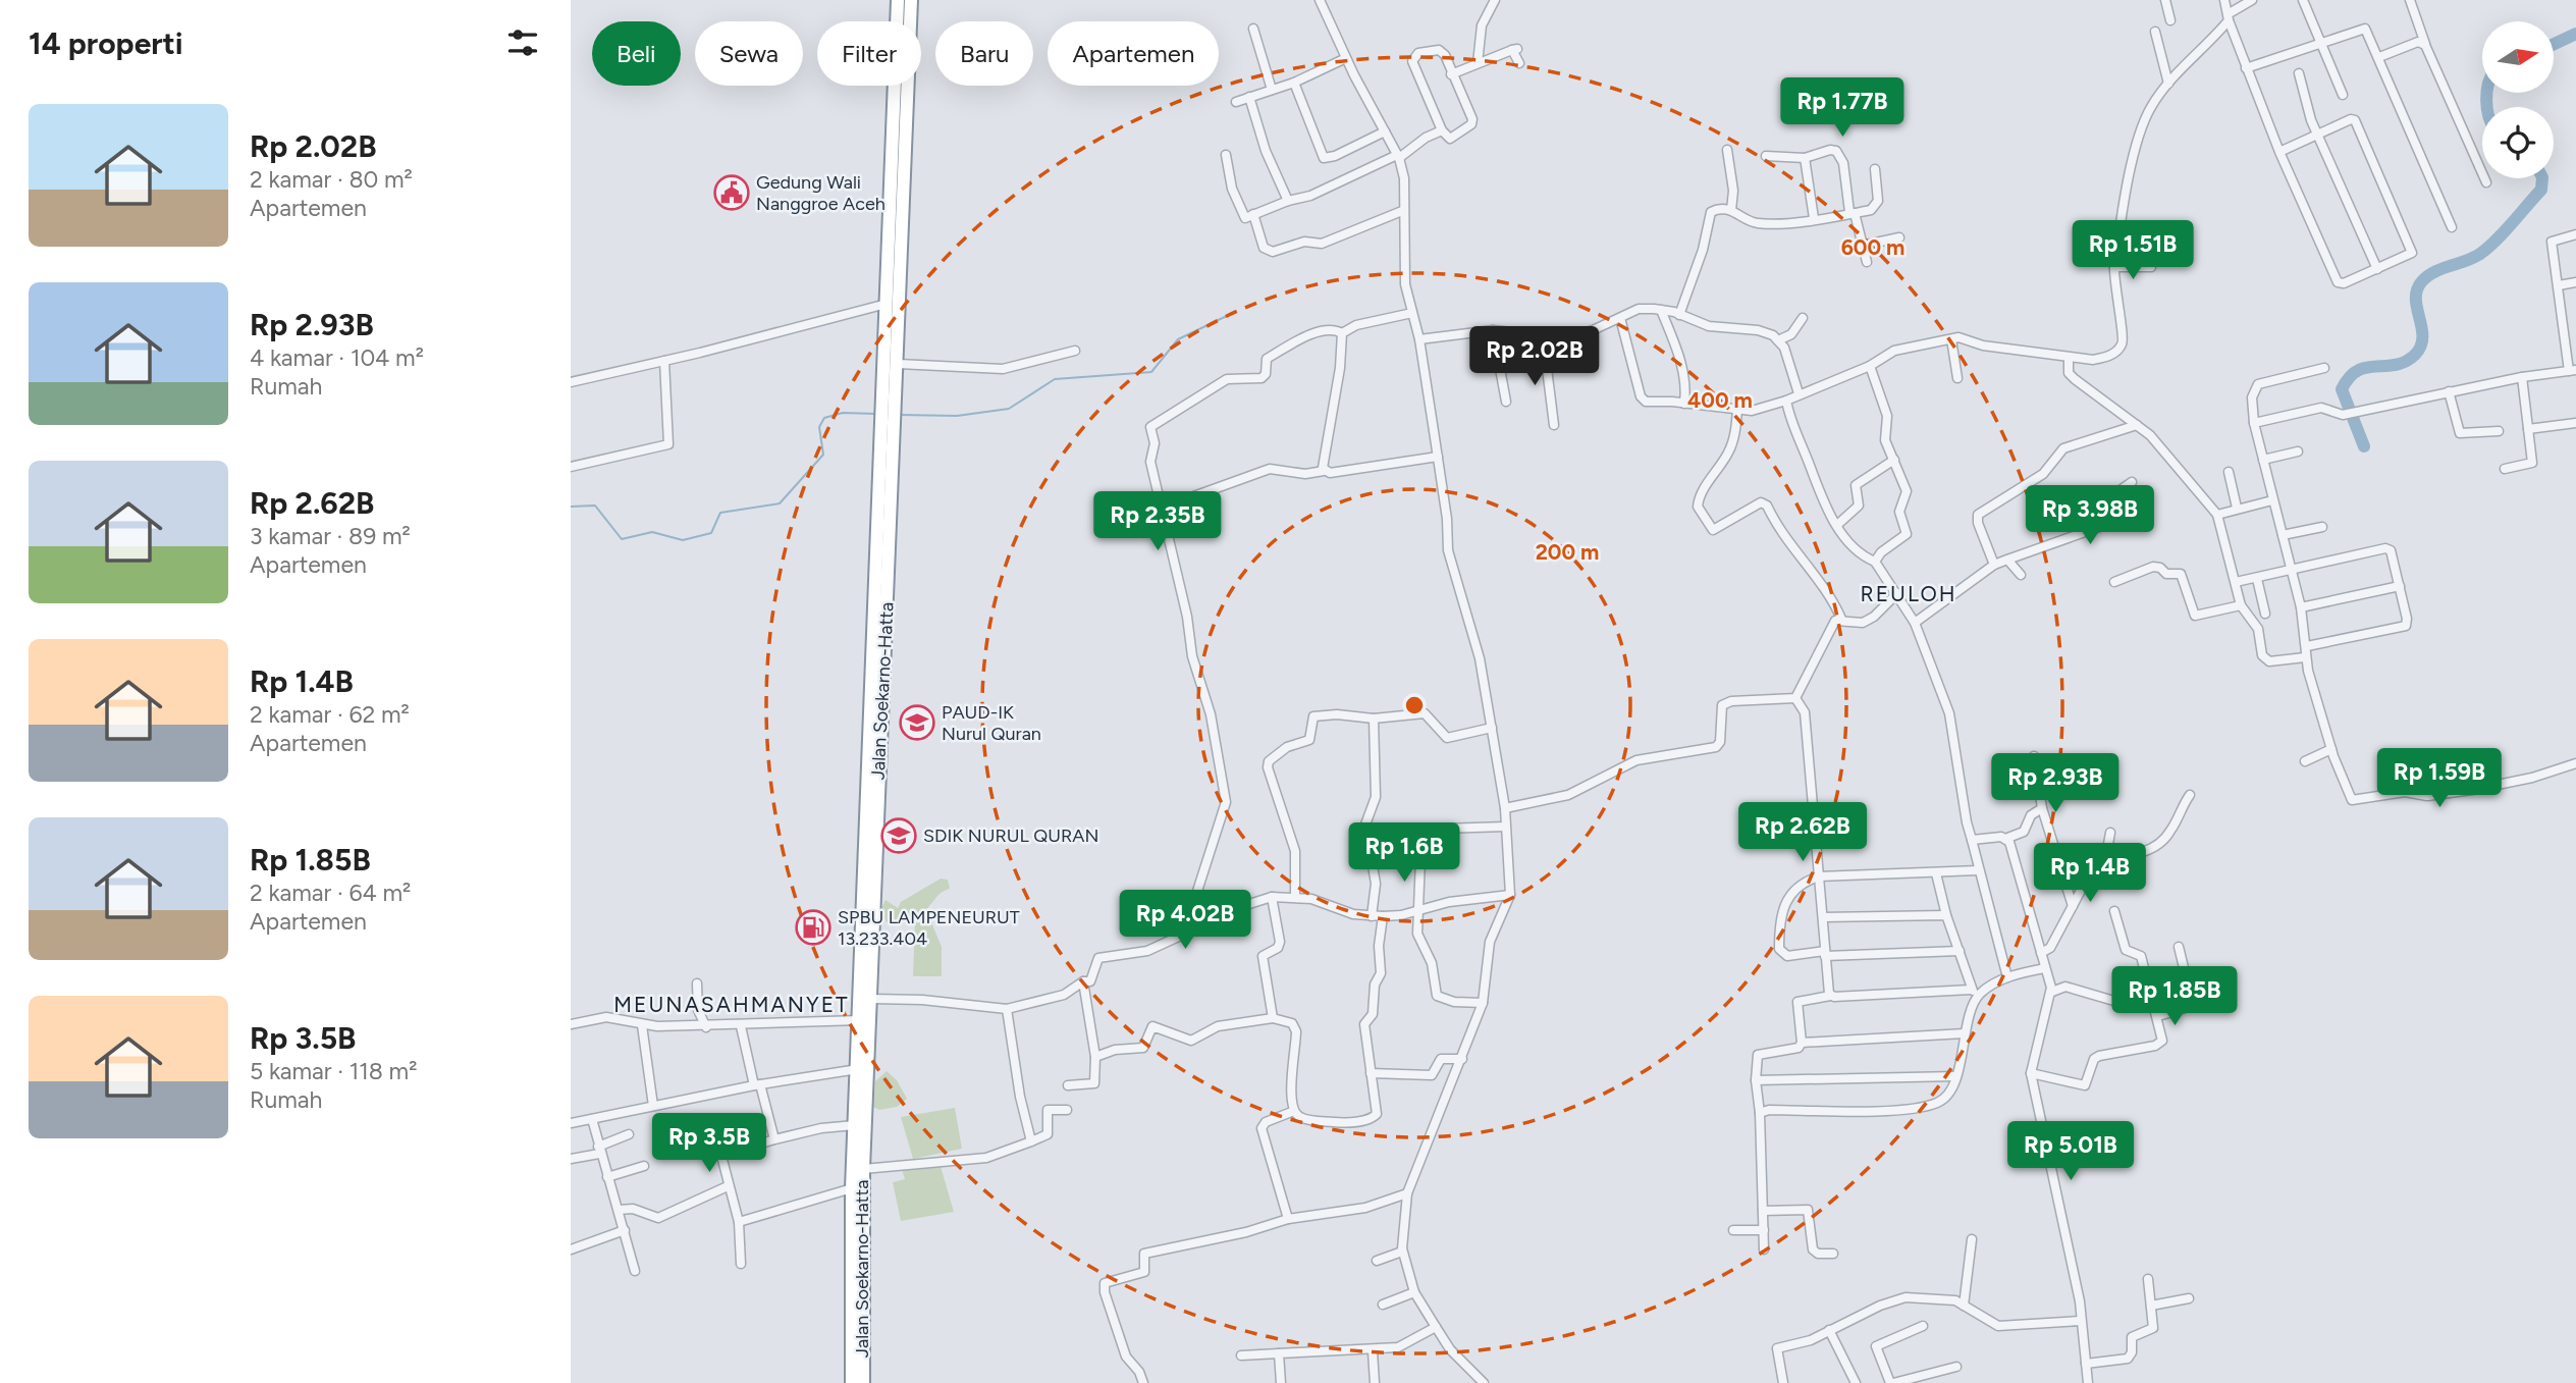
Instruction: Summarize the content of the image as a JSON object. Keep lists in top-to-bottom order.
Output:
{
  "streets": {
    "highway": ["Jalan Soekarno-Hatta"]
  },
  "districts": ["REULOH", "MEUNASAHMANYET"],
  "places": {
    "public building": ["Gedung Wali Nanggroe Aceh"],
    "school or university": ["PAUD-IK Nurul Quran", "SDIK NURUL QURAN"],
    "fuel station": ["SPBU LAMPENEURUT 13.233.404"]
  },
  "north": "right",
  "page": {
    "heading": "14 properti",
    "chip": [
      "Beli",
      "Sewa",
      "Filter",
      "Baru",
      "Apartemen"
    ],
    "price": [
      "Rp 1.77B",
      "Rp 1.51B",
      "Rp 2.02B",
      "Rp 3.98B",
      "Rp 2.35B",
      "Rp 1.59B",
      "Rp 2.93B",
      "Rp 2.62B",
      "Rp 1.6B",
      "Rp 1.4B",
      "Rp 4.02B",
      "Rp 1.85B",
      "Rp 3.5B",
      "Rp 5.01B"
    ],
    "list": [
      {
        "name": "Rp 2.02B",
        "note": "2 kamar · 80 m² · Apartemen"
      },
      {
        "name": "Rp 2.93B",
        "note": "4 kamar · 104 m² · Rumah"
      },
      {
        "name": "Rp 2.62B",
        "note": "3 kamar · 89 m² · Apartemen"
      },
      {
        "name": "Rp 1.4B",
        "note": "2 kamar · 62 m² · Apartemen"
      },
      {
        "name": "Rp 1.85B",
        "note": "2 kamar · 64 m² · Apartemen"
      },
      {
        "name": "Rp 3.5B",
        "note": "5 kamar · 118 m² · Rumah"
      }
    ]
  },
  "rings": ["600 m", "400 m", "200 m"]
}
